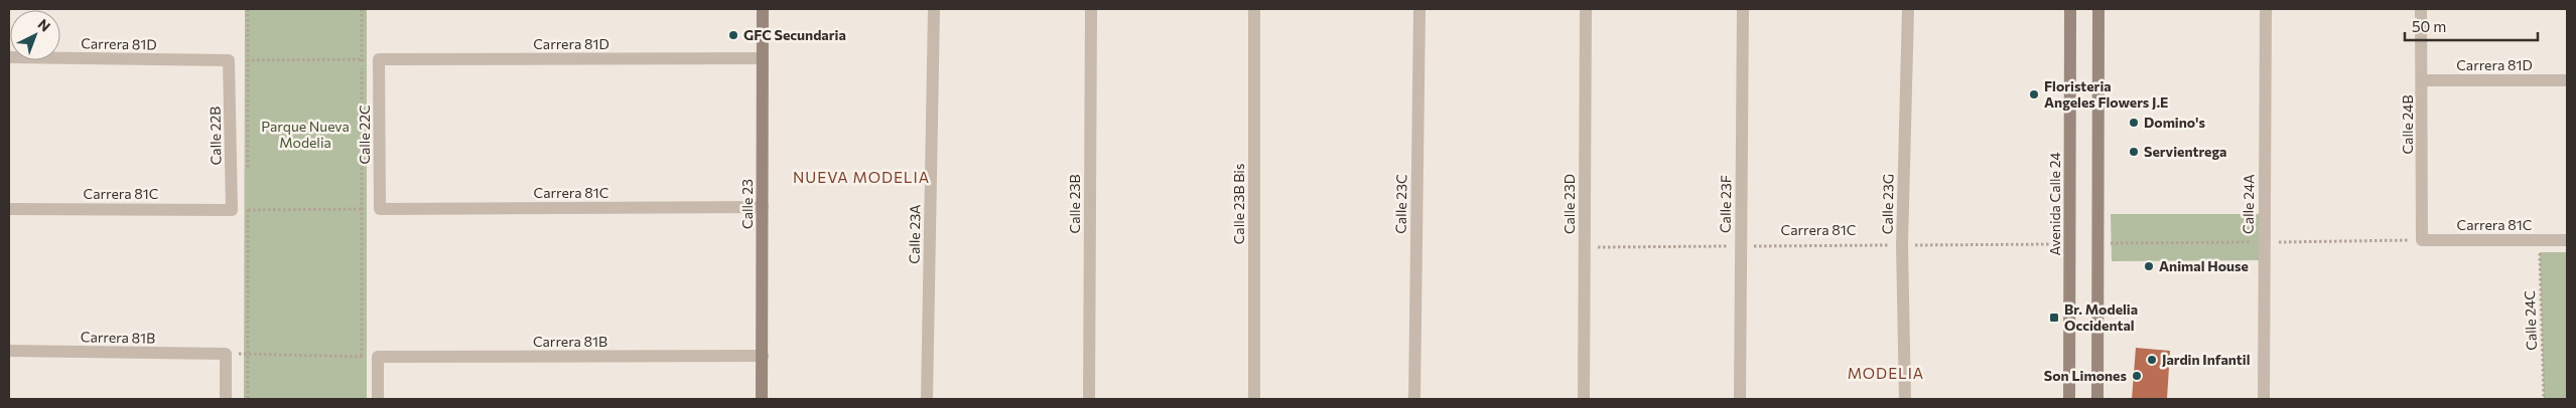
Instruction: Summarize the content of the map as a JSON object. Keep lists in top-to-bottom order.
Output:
{
  "streets": {
    "main road": ["Calle 23", "Avenida Calle 24"],
    "street": [
      "Carrera 81D",
      "Calle 24B",
      "Calle 22C",
      "Calle 22B",
      "Carrera 81C",
      "Calle 23B",
      "Calle 23B Bis",
      "Calle 23C",
      "Calle 23D",
      "Calle 23F",
      "Calle 23G",
      "Calle 24A",
      "Calle 23A",
      "Carrera 81B"
    ],
    "path": ["Calle 24C"]
  },
  "crossings": [
    ["Carrera 81D", "Calle 24B"],
    ["Carrera 81D", "Calle 22C"],
    ["Carrera 81D", "Calle 22B"],
    ["Carrera 81D", "Calle 23"],
    ["Calle 24B", "Carrera 81C"],
    ["Calle 22C", "Carrera 81C"],
    ["Calle 22B", "Carrera 81C"],
    ["Carrera 81C", "Calle 23"],
    ["Carrera 81C", "Calle 23D"],
    ["Carrera 81C", "Calle 23F"],
    ["Carrera 81C", "Calle 23G"],
    ["Carrera 81C", "Calle 24C"],
    ["Calle 23", "Carrera 81B"]
  ],
  "districts": ["NUEVA MODELIA", "MODELIA"],
  "parks": ["Parque Nueva Modelia"],
  "places": {
    "other": [
      "GFC Secundaria",
      "Floristeria Angeles Flowers J.E",
      "Domino's",
      "Servientrega",
      "Animal House",
      "Jardin Infantil",
      "Son Limones"
    ],
    "transit": ["Br. Modelia Occidental"]
  },
  "scale_bar": "50 m",
  "north": "top right"
}
